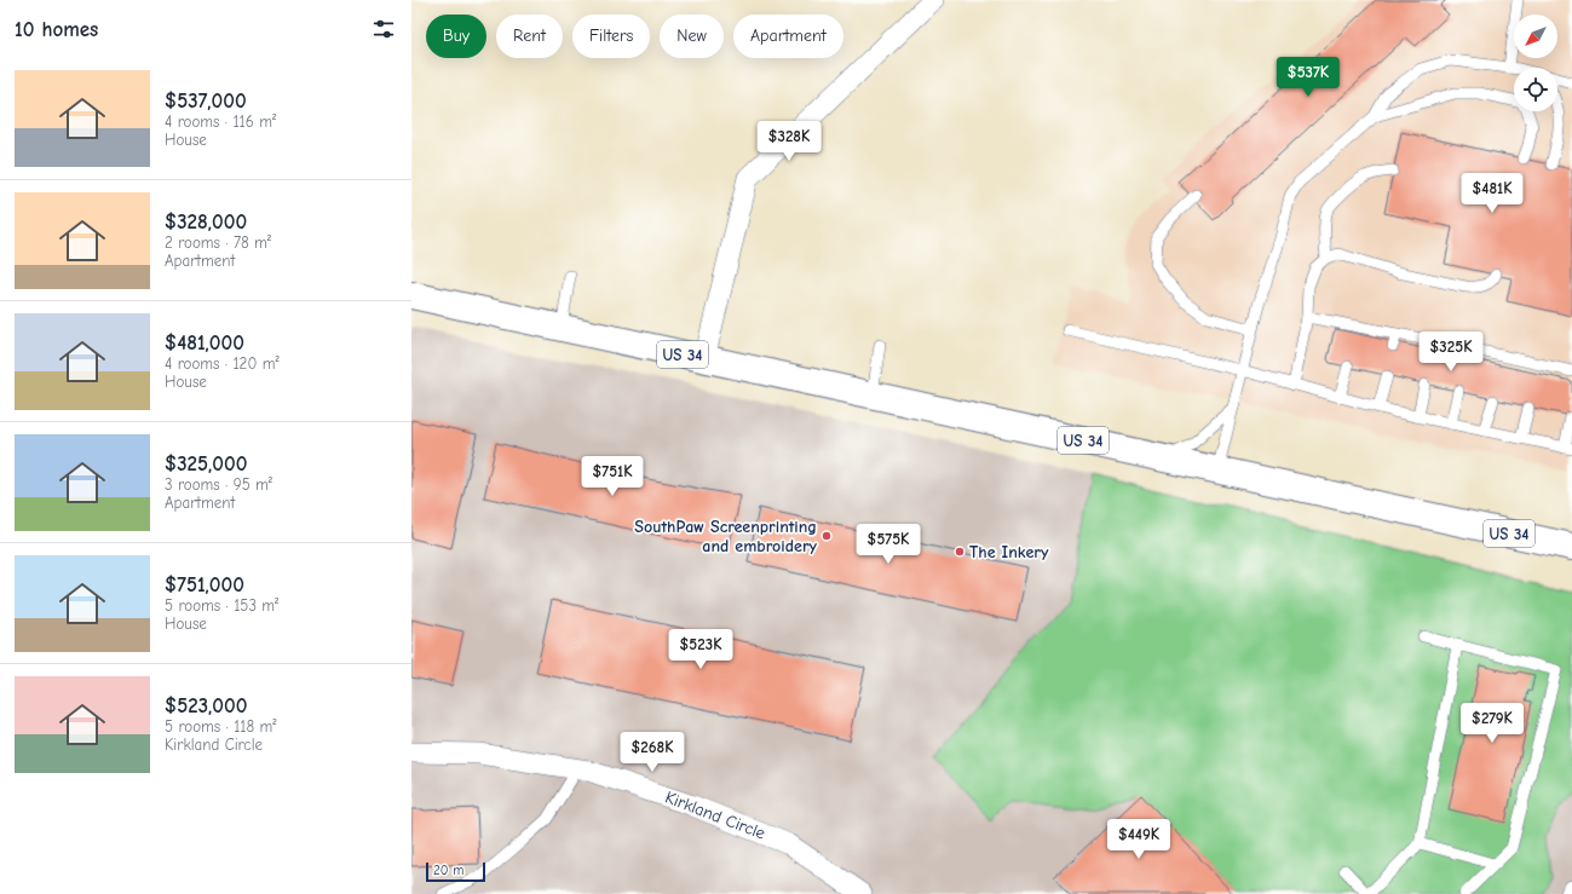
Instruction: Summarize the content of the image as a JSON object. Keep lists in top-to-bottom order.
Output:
{
  "streets": {
    "main road": ["US 34"],
    "street": ["Kirkland Circle"]
  },
  "places": ["SouthPaw Screenprinting and embroidery", "The Inkery"],
  "scale_bar": "20 m",
  "north": "bottom left",
  "page": {
    "heading": "10 homes",
    "chip": [
      "Buy",
      "Rent",
      "Filters",
      "New",
      "Apartment"
    ],
    "price": [
      "$537K",
      "$328K",
      "$481K",
      "$325K",
      "$751K",
      "$575K",
      "$523K",
      "$279K",
      "$268K",
      "$449K"
    ],
    "list": [
      {
        "name": "$537,000",
        "note": "4 rooms · 116 m² · House"
      },
      {
        "name": "$328,000",
        "note": "2 rooms · 78 m² · Apartment"
      },
      {
        "name": "$481,000",
        "note": "4 rooms · 120 m² · House"
      },
      {
        "name": "$325,000",
        "note": "3 rooms · 95 m² · Apartment"
      },
      {
        "name": "$751,000",
        "note": "5 rooms · 153 m² · House"
      },
      {
        "name": "$523,000",
        "note": "5 rooms · 118 m² · Kirkland Circle"
      }
    ],
    "scale": "20 m"
  }
}
